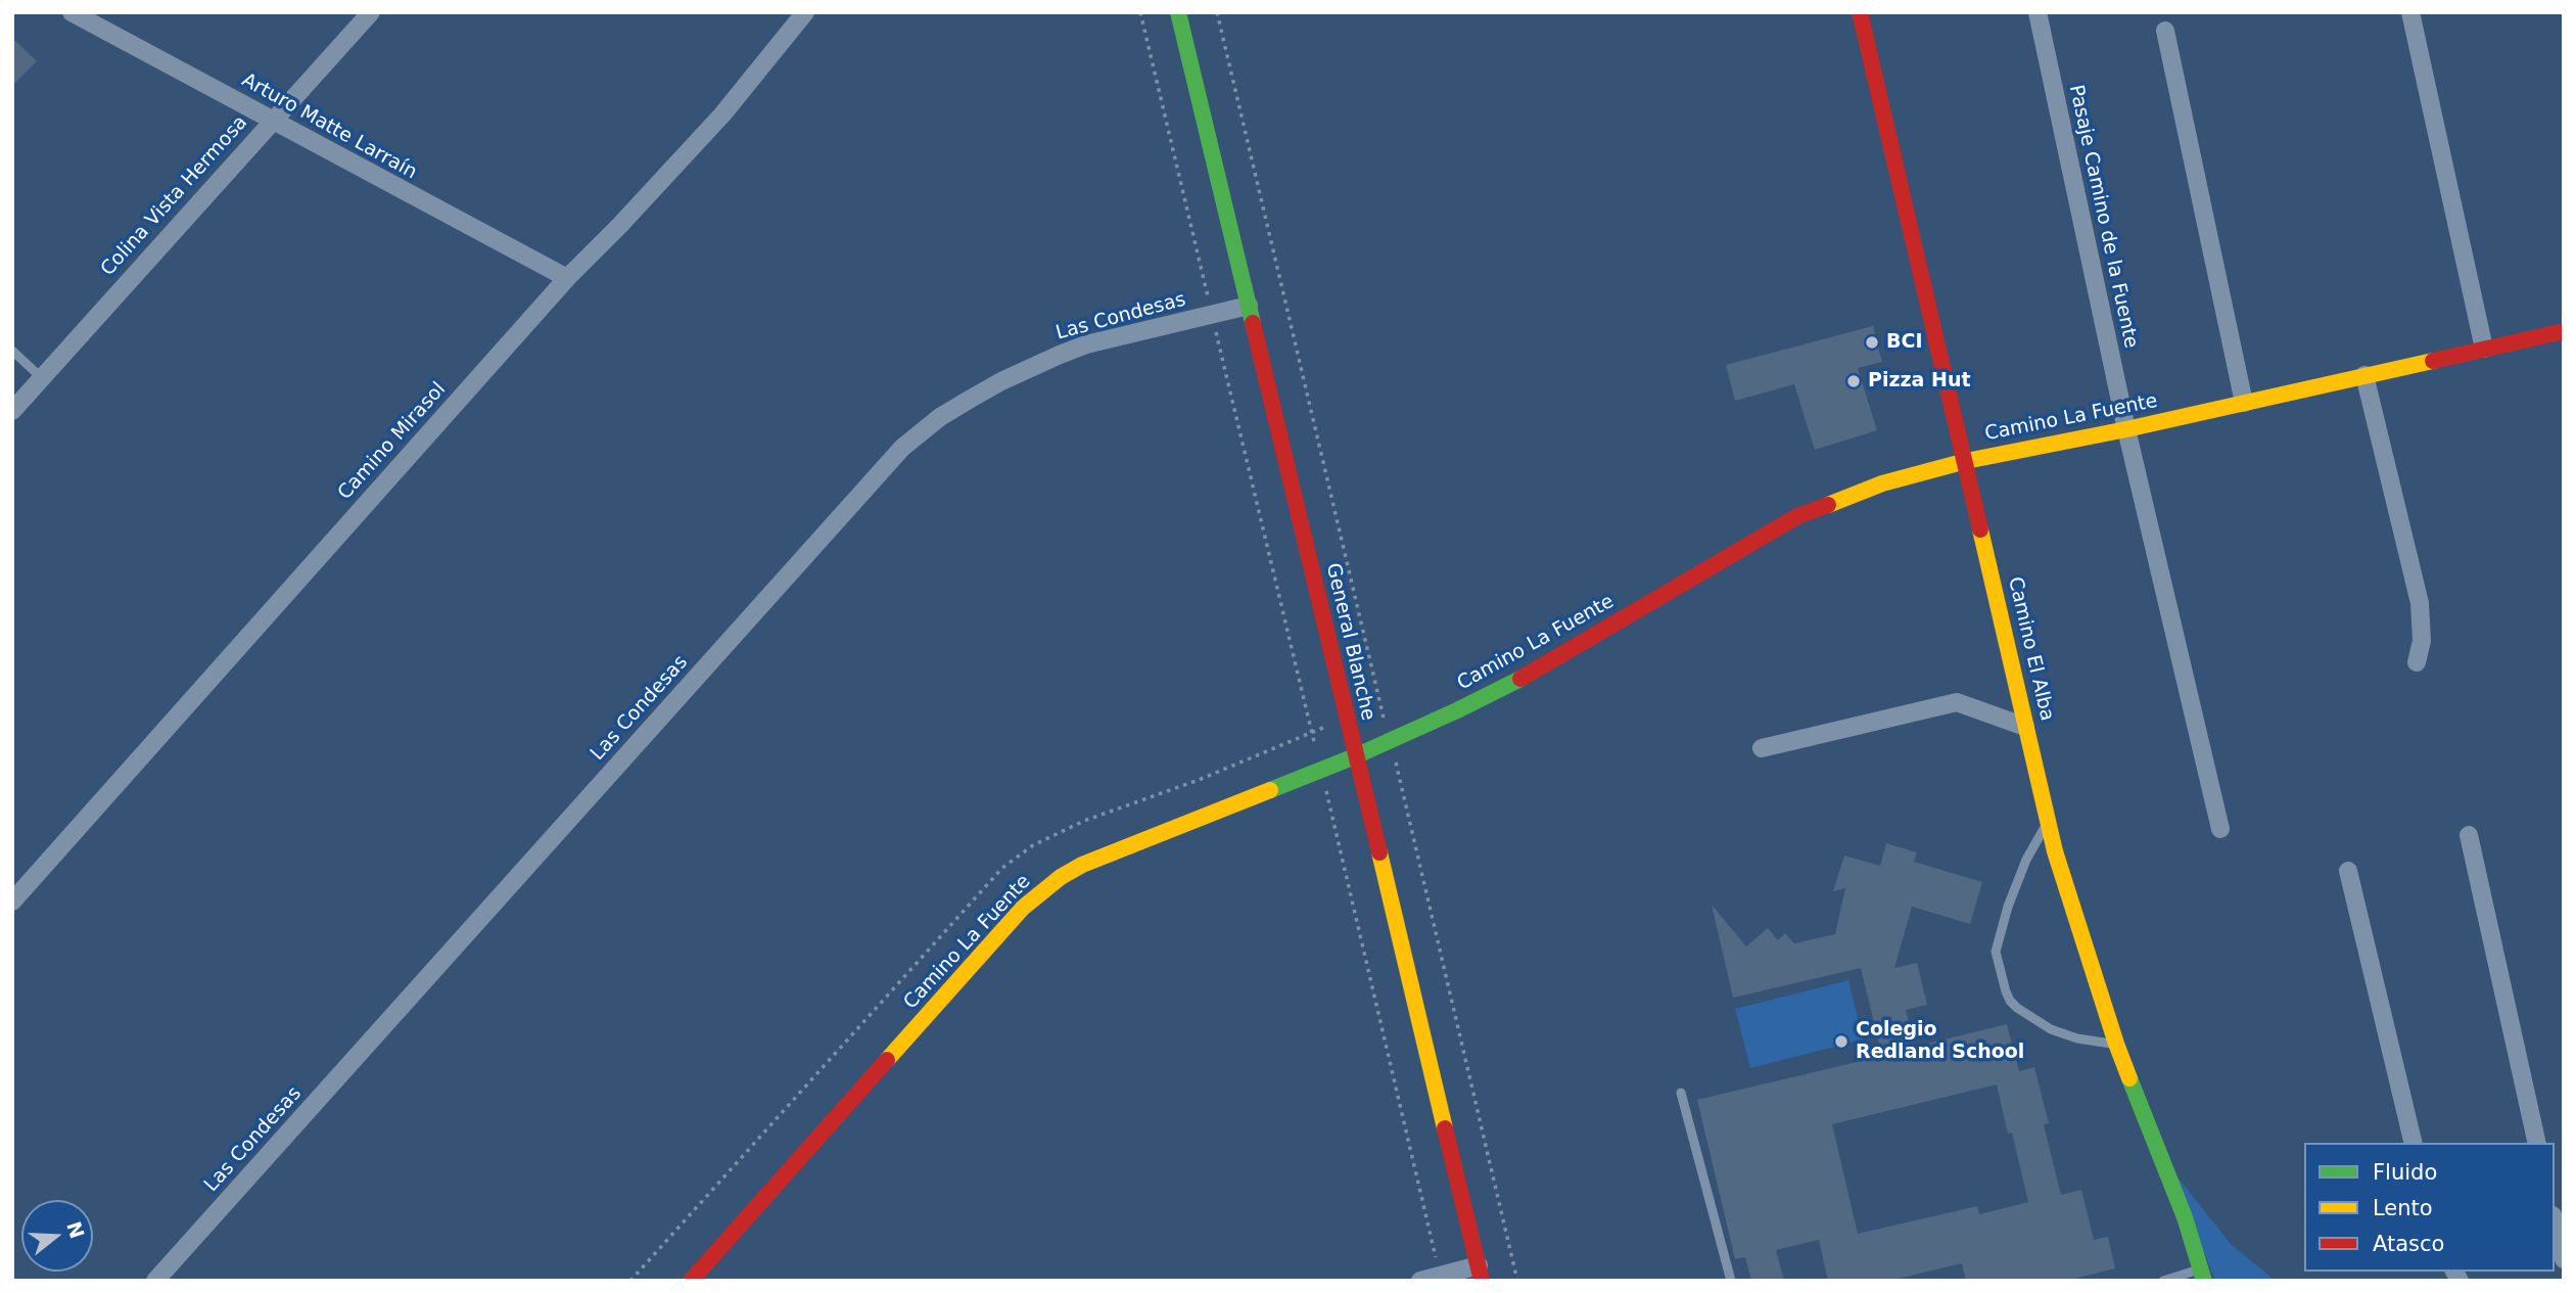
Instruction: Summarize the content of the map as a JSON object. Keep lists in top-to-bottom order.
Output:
{
  "streets": {
    "main road": ["Camino La Fuente", "General Blanche", "Camino El Alba"],
    "street": [
      "Arturo Matte Larraín",
      "Colina Vista Hermosa",
      "Pasaje Camino de la Fuente",
      "Las Condesas",
      "Camino Mirasol"
    ]
  },
  "crossings": [
    ["Arturo Matte Larraín", "Colina Vista Hermosa"],
    ["Arturo Matte Larraín", "Camino Mirasol"],
    ["Pasaje Camino de la Fuente", "Camino La Fuente"],
    ["Las Condesas", "General Blanche"],
    ["Camino La Fuente", "General Blanche"],
    ["Camino La Fuente", "Camino El Alba"]
  ],
  "places": ["BCI", "Pizza Hut", "Colegio Redland School"],
  "legend": ["Fluido", "Lento", "Atasco"],
  "north": "right"
}
